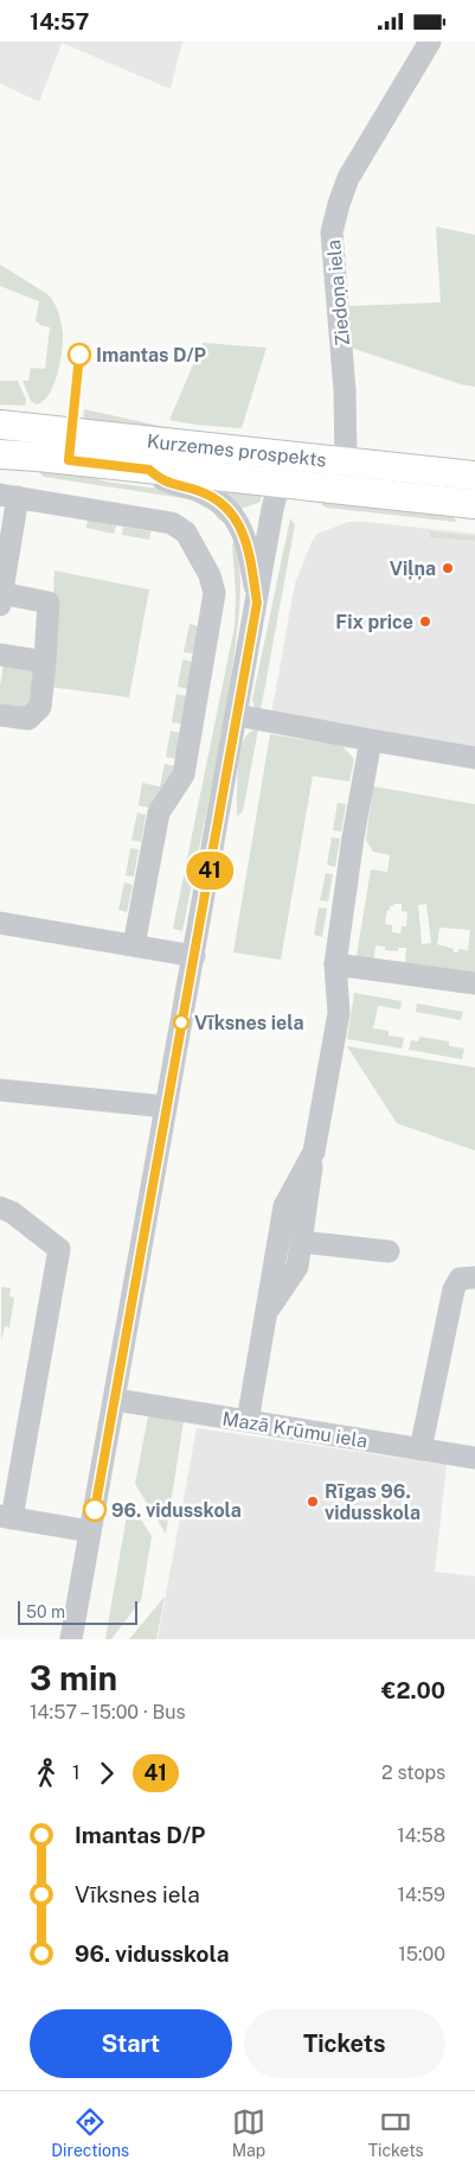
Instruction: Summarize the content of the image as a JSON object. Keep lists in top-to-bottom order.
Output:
{
  "streets": {
    "main road": ["Kurzemes prospekts"],
    "street": ["Ziedoņa iela", "Mazā Krūmu iela"]
  },
  "crossings": [
    ["Ziedoņa iela", "Kurzemes prospekts"]
  ],
  "places": [
    "Imantas D/P",
    "Viļņa",
    "Fix price",
    "Vīksnes iela",
    "Rīgas 96. vidusskola",
    "96. vidusskola"
  ],
  "lines": ["bus line 41"],
  "scale_bar": "50 m",
  "page": {
    "status": "14:57",
    "on_map": "41",
    "scale": "50 m",
    "heading": ["3 min", "14:57 – 15:00 · Bus", "€2.00"],
    "legs": ["1", "41", "2 stops"],
    "list": [
      {
        "name": "Imantas D/P",
        "value": "14:58"
      },
      {
        "name": "Vīksnes iela",
        "value": "14:59"
      },
      {
        "name": "96. vidusskola",
        "value": "15:00"
      }
    ],
    "buttons": ["Start", "Tickets"],
    "tabs": ["Directions", "Map", "Tickets"]
  }
}
